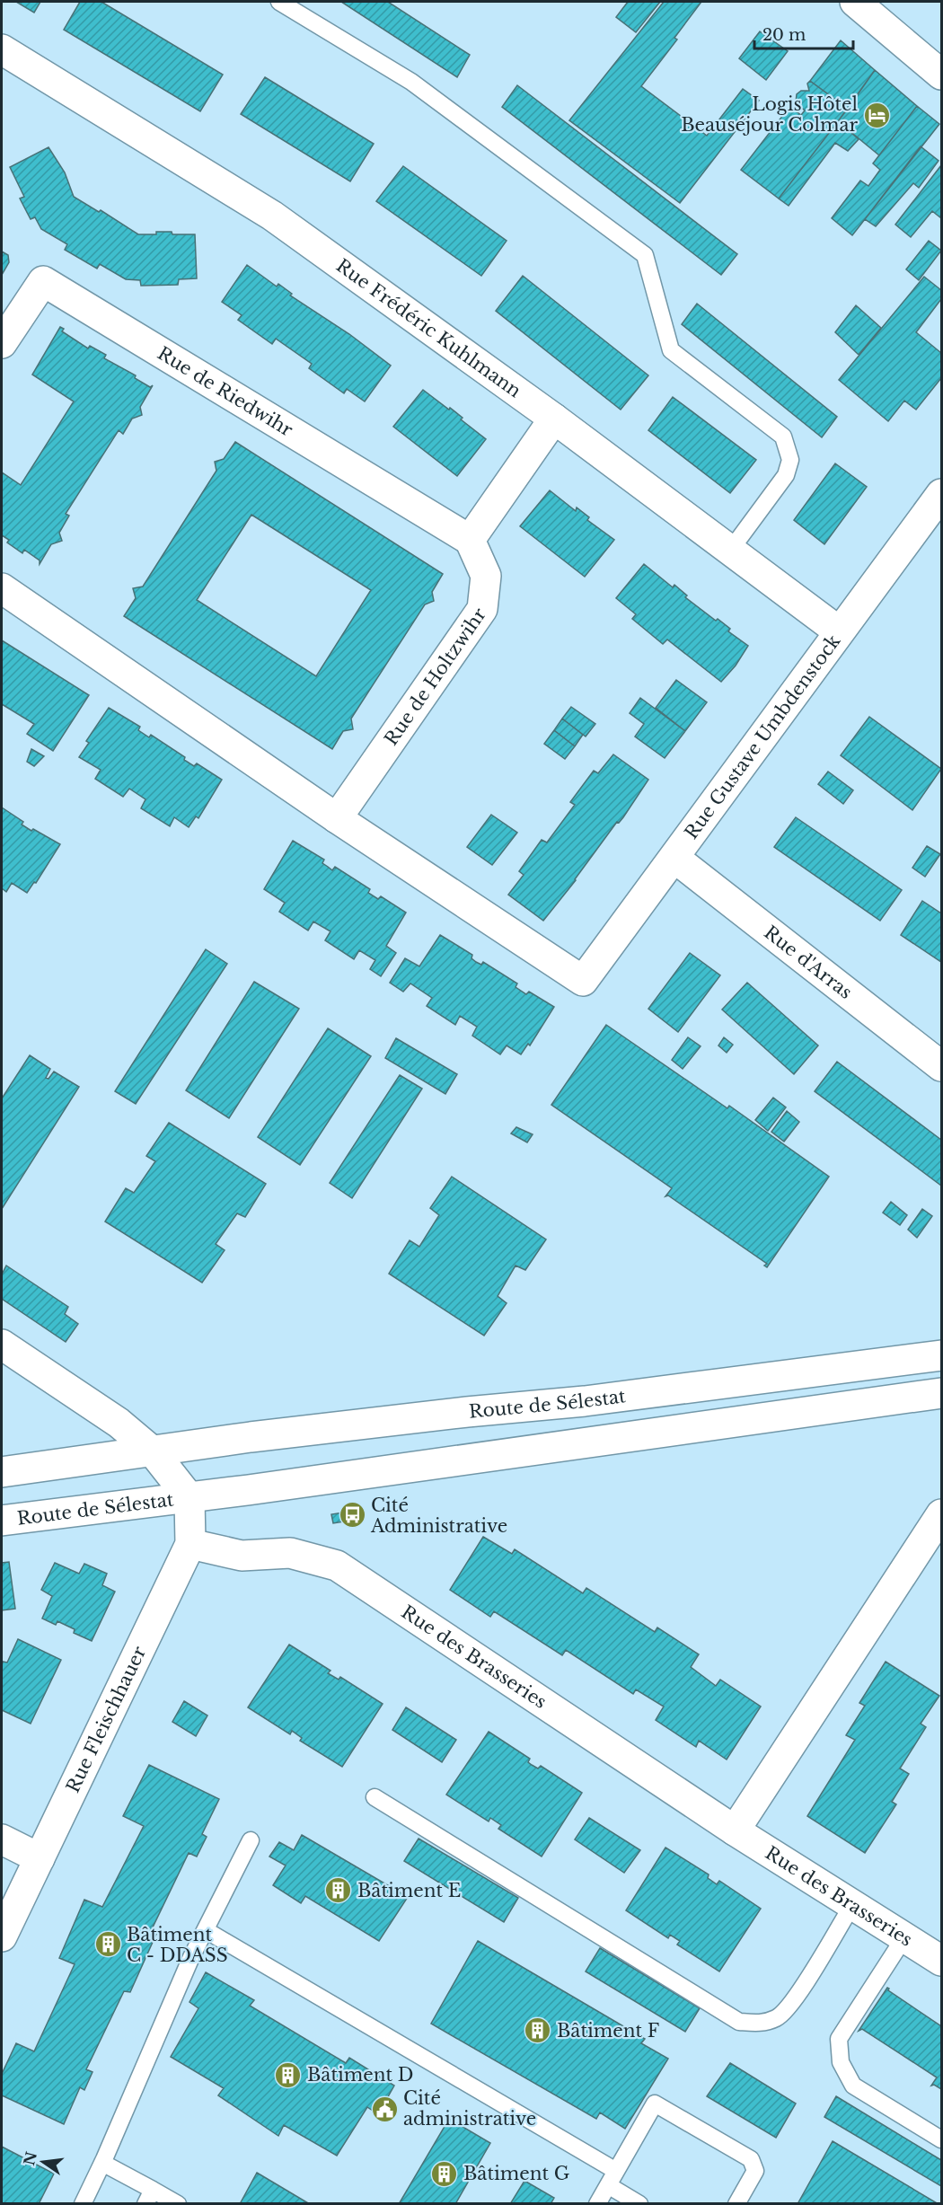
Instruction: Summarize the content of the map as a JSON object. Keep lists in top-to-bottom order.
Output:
{
  "streets": {
    "street": [
      "Rue Frédéric Kuhlmann",
      "Rue de Riedwihr",
      "Rue de Holtzwihr",
      "Rue Gustave Umbdenstock",
      "Rue d'Arras",
      "Route de Sélestat",
      "Rue des Brasseries",
      "Rue Fleischhauer"
    ]
  },
  "crossings": [
    ["Rue Frédéric Kuhlmann", "Rue Gustave Umbdenstock"],
    ["Rue de Riedwihr", "Rue de Holtzwihr"],
    ["Rue de Holtzwihr", "Rue Gustave Umbdenstock"],
    ["Rue Gustave Umbdenstock", "Rue d'Arras"],
    ["Route de Sélestat", "Rue Fleischhauer"],
    ["Rue des Brasseries", "Rue Fleischhauer"]
  ],
  "places": {
    "hotel": ["Logis Hôtel Beauséjour Colmar"],
    "bus stop": ["Cité Administrative"],
    "building": [
      "Bâtiment E",
      "Bâtiment C - DDASS",
      "Bâtiment F",
      "Bâtiment D",
      "Bâtiment G"
    ],
    "public building": ["Cité administrative"]
  },
  "scale_bar": "20 m",
  "north": "left"
}
